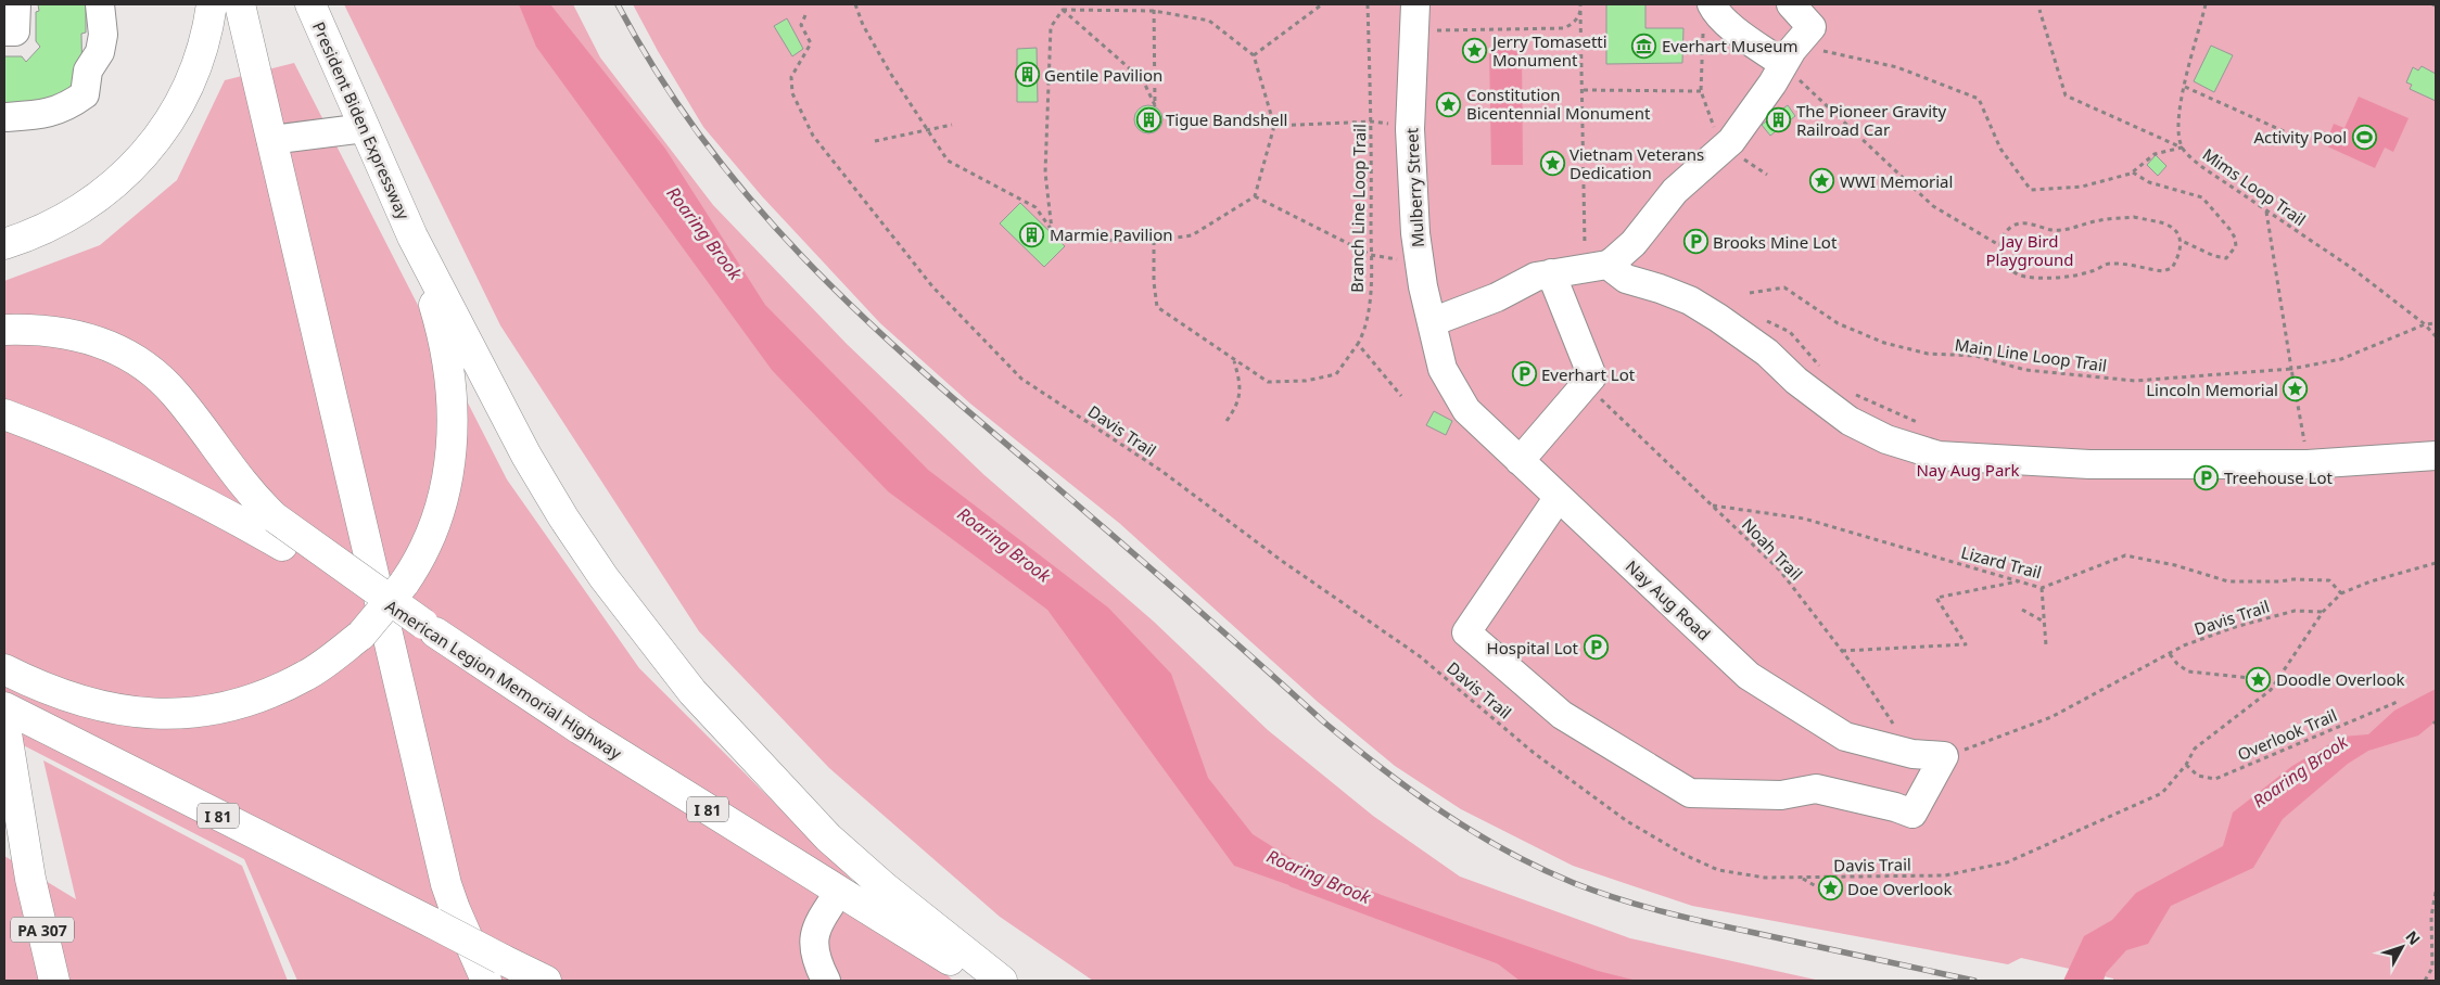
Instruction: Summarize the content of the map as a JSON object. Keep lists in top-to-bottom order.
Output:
{
  "streets": {
    "main road": [
      "President Biden Expressway",
      "American Legion Memorial Highway",
      "I 81",
      "PA 307"
    ],
    "street": ["Mulberry Street", "Nay Aug Road"],
    "path": [
      "Mims Loop Trail",
      "Branch Line Loop Trail",
      "Main Line Loop Trail",
      "Davis Trail",
      "Noah Trail",
      "Lizard Trail",
      "Overlook Trail"
    ]
  },
  "crossings": [
    ["Mims Loop Trail", "Main Line Loop Trail"],
    ["Mulberry Street", "Nay Aug Road"],
    ["Davis Trail", "Lizard Trail"],
    ["Davis Trail", "Nay Aug Road"],
    ["Davis Trail", "Overlook Trail"],
    ["Noah Trail", "Lizard Trail"],
    ["Noah Trail", "Nay Aug Road"]
  ],
  "water": ["Roaring Brook"],
  "parks": ["Jay Bird Playground", "Nay Aug Park"],
  "places": {
    "museum": ["Everhart Museum"],
    "place": [
      "Jerry Tomasetti Monument",
      "Constitution Bicentennial Monument",
      "Vietnam Veterans Dedication",
      "WWI Memorial",
      "Lincoln Memorial",
      "Doodle Overlook",
      "Doe Overlook"
    ],
    "building": [
      "Gentile Pavilion",
      "Tigue Bandshell",
      "The Pioneer Gravity Railroad Car",
      "Marmie Pavilion"
    ],
    "sports": ["Activity Pool"],
    "parking": [
      "Brooks Mine Lot",
      "Everhart Lot",
      "Treehouse Lot",
      "Hospital Lot"
    ]
  },
  "north": "top right"
}
